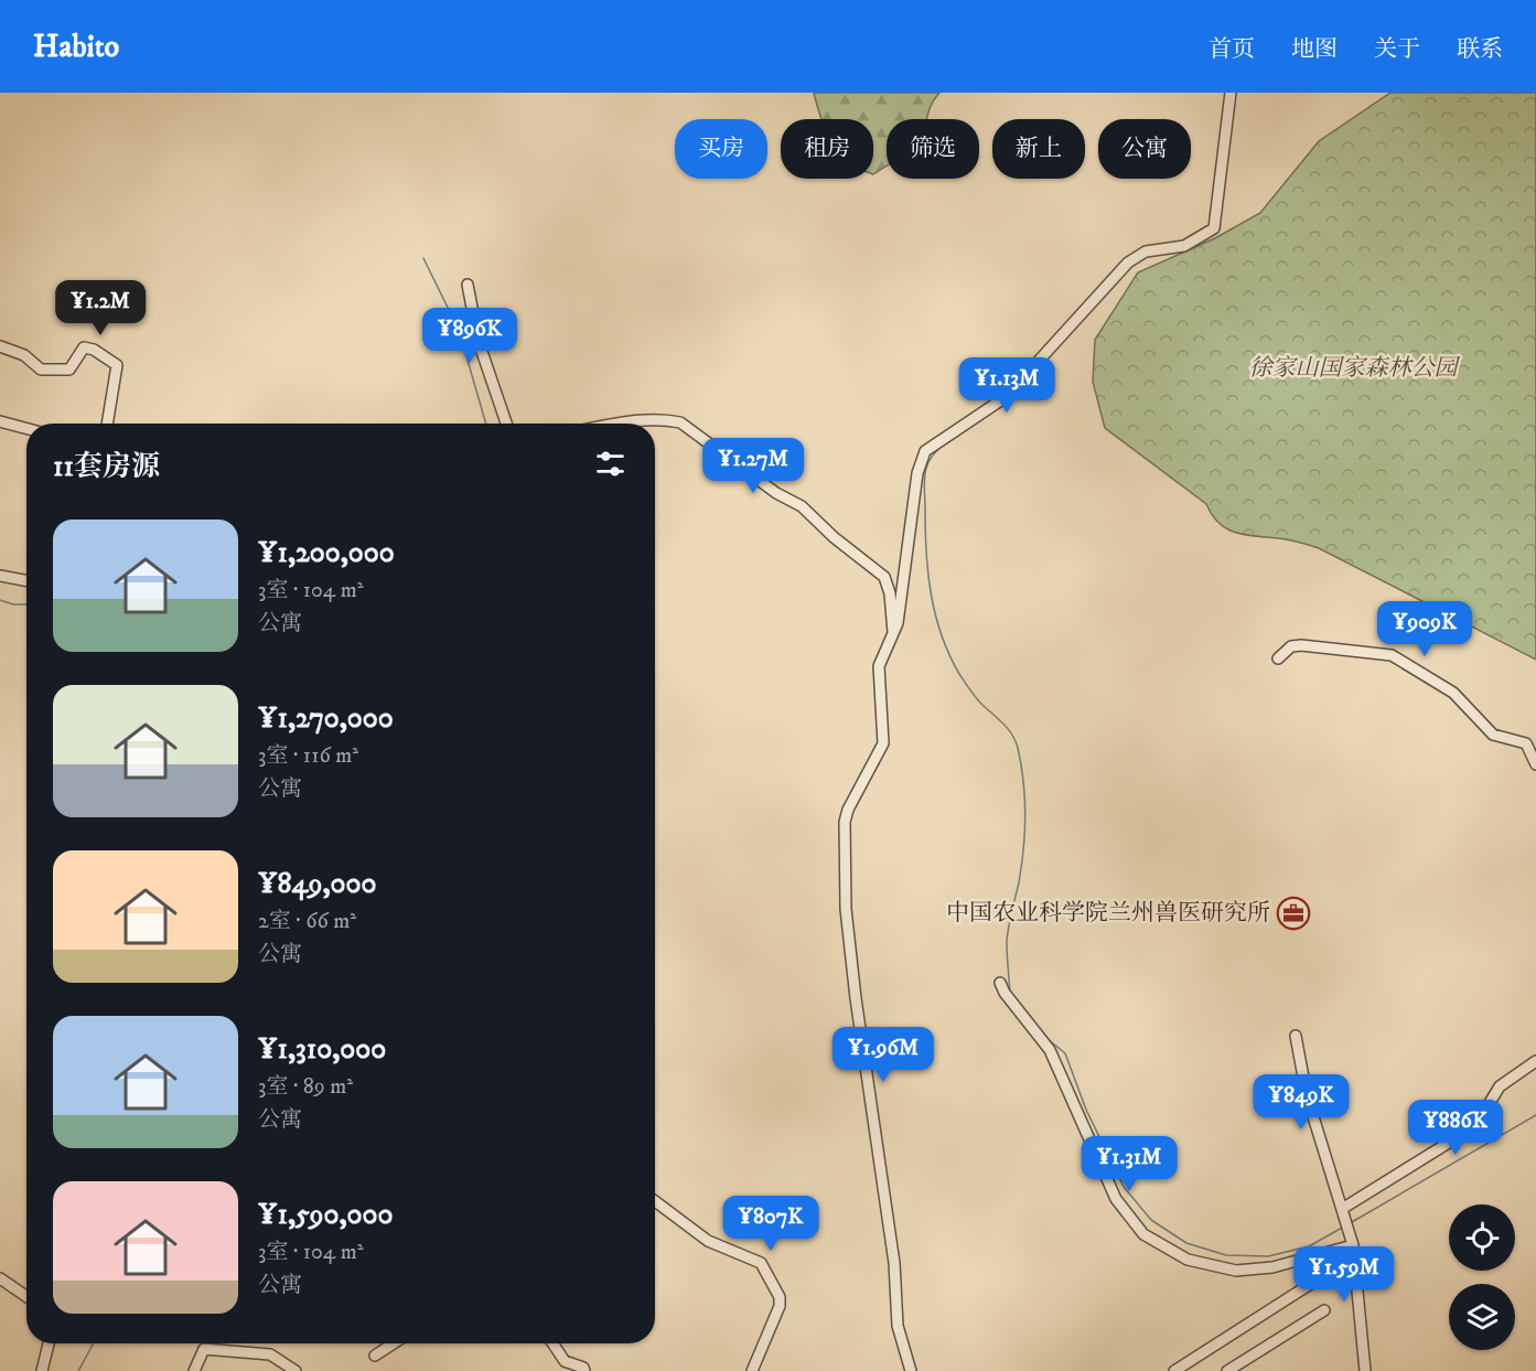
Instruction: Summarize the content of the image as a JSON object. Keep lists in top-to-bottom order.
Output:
{
  "parks": ["徐家山国家森林公园"],
  "places": {
    "office": ["中国农业科学院兰州兽医研究所"]
  },
  "page": {
    "header": "Habito",
    "nav": [
      "首页",
      "地图",
      "关于",
      "联系"
    ],
    "chip": [
      "买房",
      "租房",
      "筛选",
      "新上",
      "公寓"
    ],
    "price": [
      "¥1.2M",
      "¥896K",
      "¥1.13M",
      "¥1.27M",
      "¥909K",
      "¥1.96M",
      "¥849K",
      "¥886K",
      "¥1.31M",
      "¥807K",
      "¥1.59M"
    ],
    "heading": "11套房源",
    "list": [
      {
        "name": "¥1,200,000",
        "note": "3室 · 104 m² · 公寓"
      },
      {
        "name": "¥1,270,000",
        "note": "3室 · 116 m² · 公寓"
      },
      {
        "name": "¥849,000",
        "note": "2室 · 66 m² · 公寓"
      },
      {
        "name": "¥1,310,000",
        "note": "3室 · 89 m² · 公寓"
      },
      {
        "name": "¥1,590,000",
        "note": "3室 · 104 m² · 公寓"
      }
    ]
  }
}
